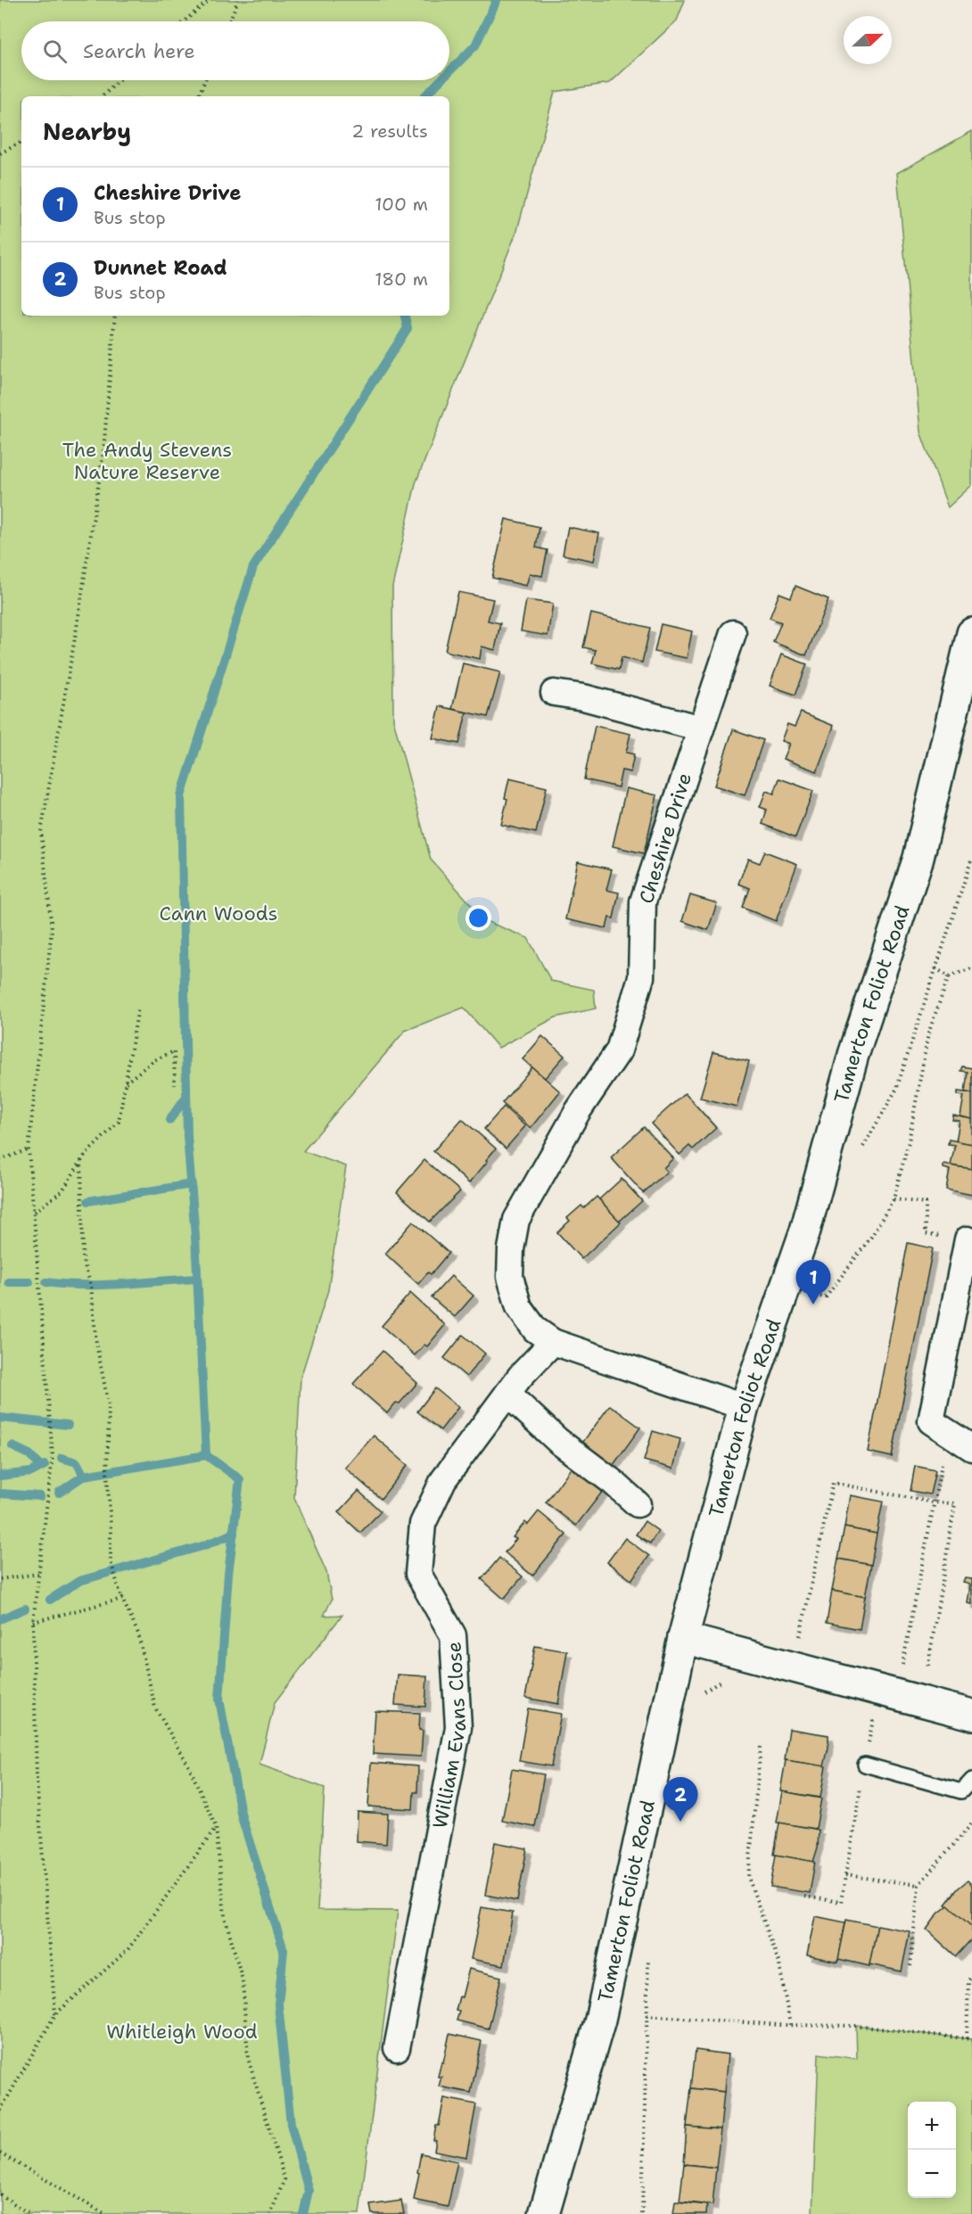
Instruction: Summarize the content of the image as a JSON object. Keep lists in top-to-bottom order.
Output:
{
  "streets": {
    "main road": ["Tamerton Foliot Road"],
    "street": ["Cheshire Drive", "William Evans Close"]
  },
  "crossings": [
    ["Cheshire Drive", "Tamerton Foliot Road"],
    ["Cheshire Drive", "William Evans Close"]
  ],
  "parks": ["The Andy Stevens Nature Reserve", "Cann Woods", "Whitleigh Wood"],
  "north": "right",
  "page": {
    "search": "Search here",
    "heading": ["Nearby", "2 results"],
    "list": [
      {
        "mark": "1",
        "name": "Cheshire Drive",
        "note": "Bus stop",
        "value": "100 m"
      },
      {
        "mark": "2",
        "name": "Dunnet Road",
        "note": "Bus stop",
        "value": "180 m"
      }
    ],
    "pins": ["1", "2"],
    "map_buttons": ["+", "−"]
  }
}
